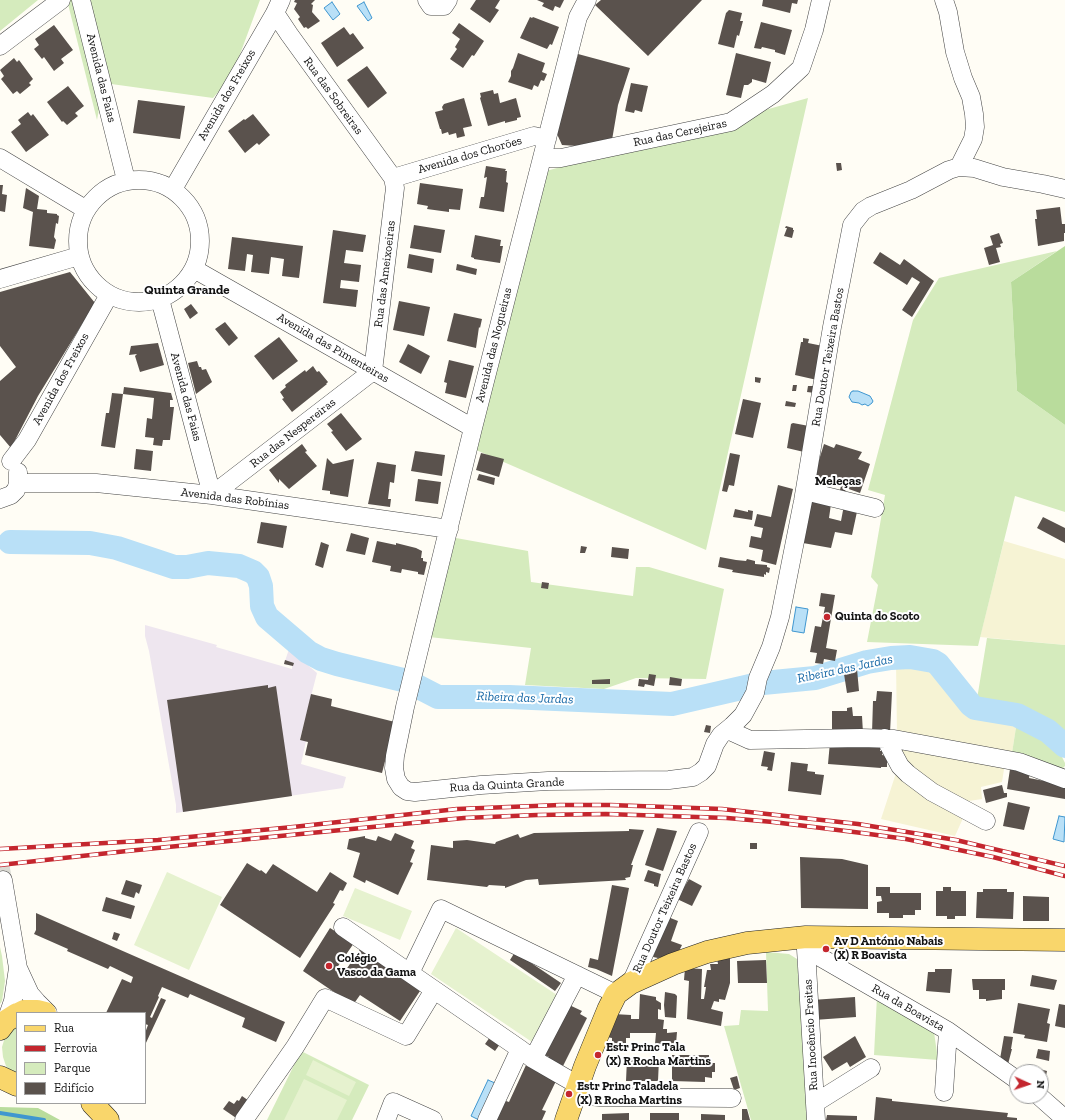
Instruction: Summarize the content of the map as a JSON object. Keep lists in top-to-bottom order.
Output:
{
  "streets": {
    "street": [
      "Avenida das Faias",
      "Avenida dos Freixos",
      "Rua das Sobreiras",
      "Rua das Cerejeiras",
      "Avenida dos Chorões",
      "Rua das Ameixoeiras",
      "Avenida das Nogueiras",
      "Avenida das Pimenteiras",
      "Rua Doutor Teixeira Bastos",
      "Rua das Nespereiras",
      "Avenida das Robínias",
      "Rua da Quinta Grande",
      "Rua da Boavista",
      "Rua Inocêncio Freitas"
    ]
  },
  "crossings": [
    ["Avenida das Faias", "Avenida dos Freixos"],
    ["Avenida das Faias", "Avenida das Pimenteiras"],
    ["Avenida das Faias", "Rua das Nespereiras"],
    ["Avenida das Faias", "Avenida das Robínias"],
    ["Avenida dos Freixos", "Rua das Sobreiras"],
    ["Avenida dos Freixos", "Avenida das Pimenteiras"],
    ["Rua das Sobreiras", "Avenida dos Chorões"],
    ["Rua das Sobreiras", "Rua das Ameixoeiras"],
    ["Rua das Cerejeiras", "Avenida das Nogueiras"],
    ["Avenida dos Chorões", "Rua das Ameixoeiras"],
    ["Avenida dos Chorões", "Avenida das Nogueiras"],
    ["Rua das Ameixoeiras", "Avenida das Pimenteiras"],
    ["Rua das Ameixoeiras", "Rua das Nespereiras"],
    ["Avenida das Nogueiras", "Avenida das Pimenteiras"],
    ["Avenida das Nogueiras", "Avenida das Robínias"],
    ["Avenida das Nogueiras", "Rua da Quinta Grande"],
    ["Avenida das Pimenteiras", "Rua das Nespereiras"],
    ["Rua Doutor Teixeira Bastos", "Rua da Quinta Grande"],
    ["Rua das Nespereiras", "Avenida das Robínias"],
    ["Rua da Boavista", "Rua Inocêncio Freitas"]
  ],
  "districts": ["Quinta Grande", "Meleças"],
  "water": ["Ribeira das Jardas"],
  "places": [
    "Quinta do Scoto",
    "Av D António Nabais (X) R Boavista",
    "Colégio Vasco da Gama",
    "Estr Princ Tala (X) R Rocha Martins",
    "Estr Princ Taladela (X) R Rocha Martins"
  ],
  "legend": [
    "Rua",
    "Ferrovia",
    "Parque",
    "Edifício"
  ],
  "north": "right"
}
